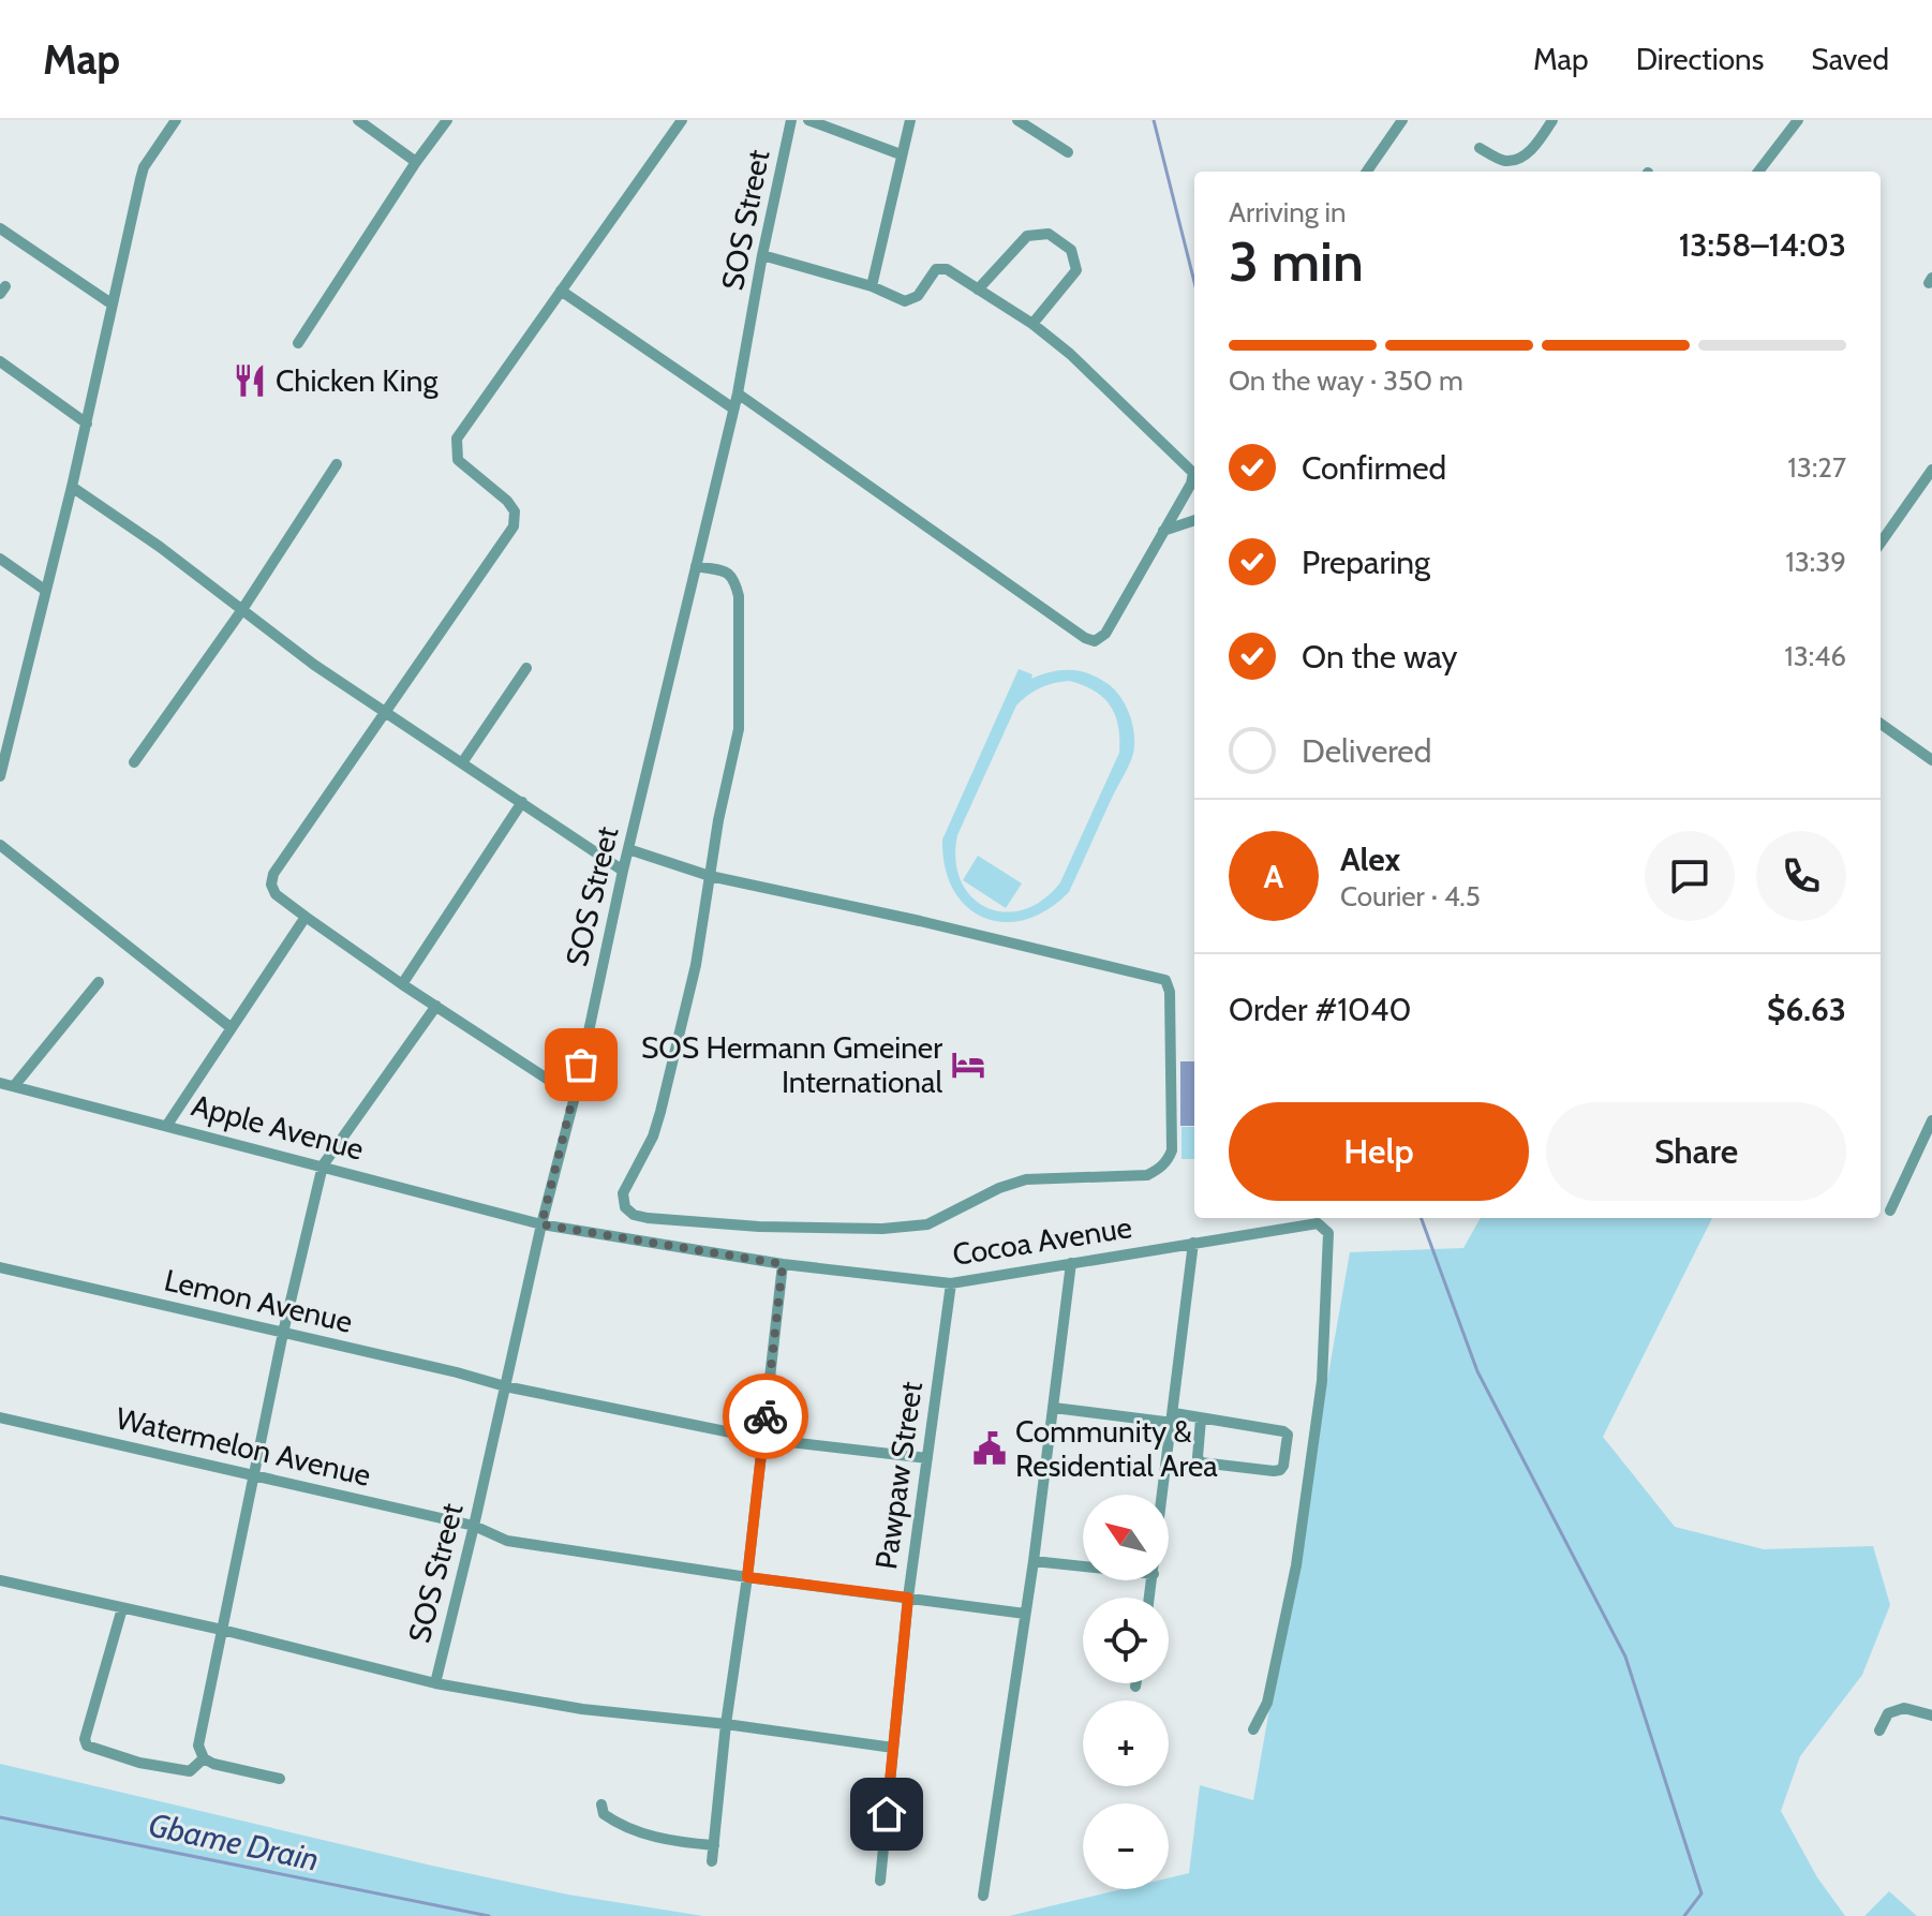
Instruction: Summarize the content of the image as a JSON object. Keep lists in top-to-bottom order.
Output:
{
  "streets": {
    "street": [
      "SOS Street",
      "Apple Avenue",
      "Cocoa Avenue",
      "Lemon Avenue",
      "Watermelon Avenue",
      "Pawpaw Street"
    ]
  },
  "crossings": [
    ["SOS Street", "Apple Avenue"],
    ["SOS Street", "Cocoa Avenue"],
    ["SOS Street", "Lemon Avenue"],
    ["SOS Street", "Watermelon Avenue"],
    ["Apple Avenue", "Cocoa Avenue"],
    ["Cocoa Avenue", "Pawpaw Street"],
    ["Lemon Avenue", "Pawpaw Street"],
    ["Watermelon Avenue", "Pawpaw Street"]
  ],
  "water": ["Gbame Drain"],
  "places": {
    "restaurant": ["Chicken King"],
    "hotel": ["SOS Hermann Gmeiner International"],
    "public building": ["Community & Residential Area"]
  },
  "north": "top left",
  "page": {
    "header": "Map",
    "nav": ["Map", "Directions", "Saved"],
    "heading": ["3 min", "Arriving in", "13:58–14:03"],
    "panel": [
      "Alex",
      "Courier · 4.5",
      "Order #1040",
      "$6.63"
    ],
    "bar": "On the way · 350 m",
    "list": [
      ["Confirmed", "13:27"],
      ["Preparing", "13:39"],
      ["On the way", "13:46"],
      "Delivered"
    ],
    "round": "A",
    "buttons": ["Help", "Share"],
    "map_buttons": ["+", "−"]
  }
}
